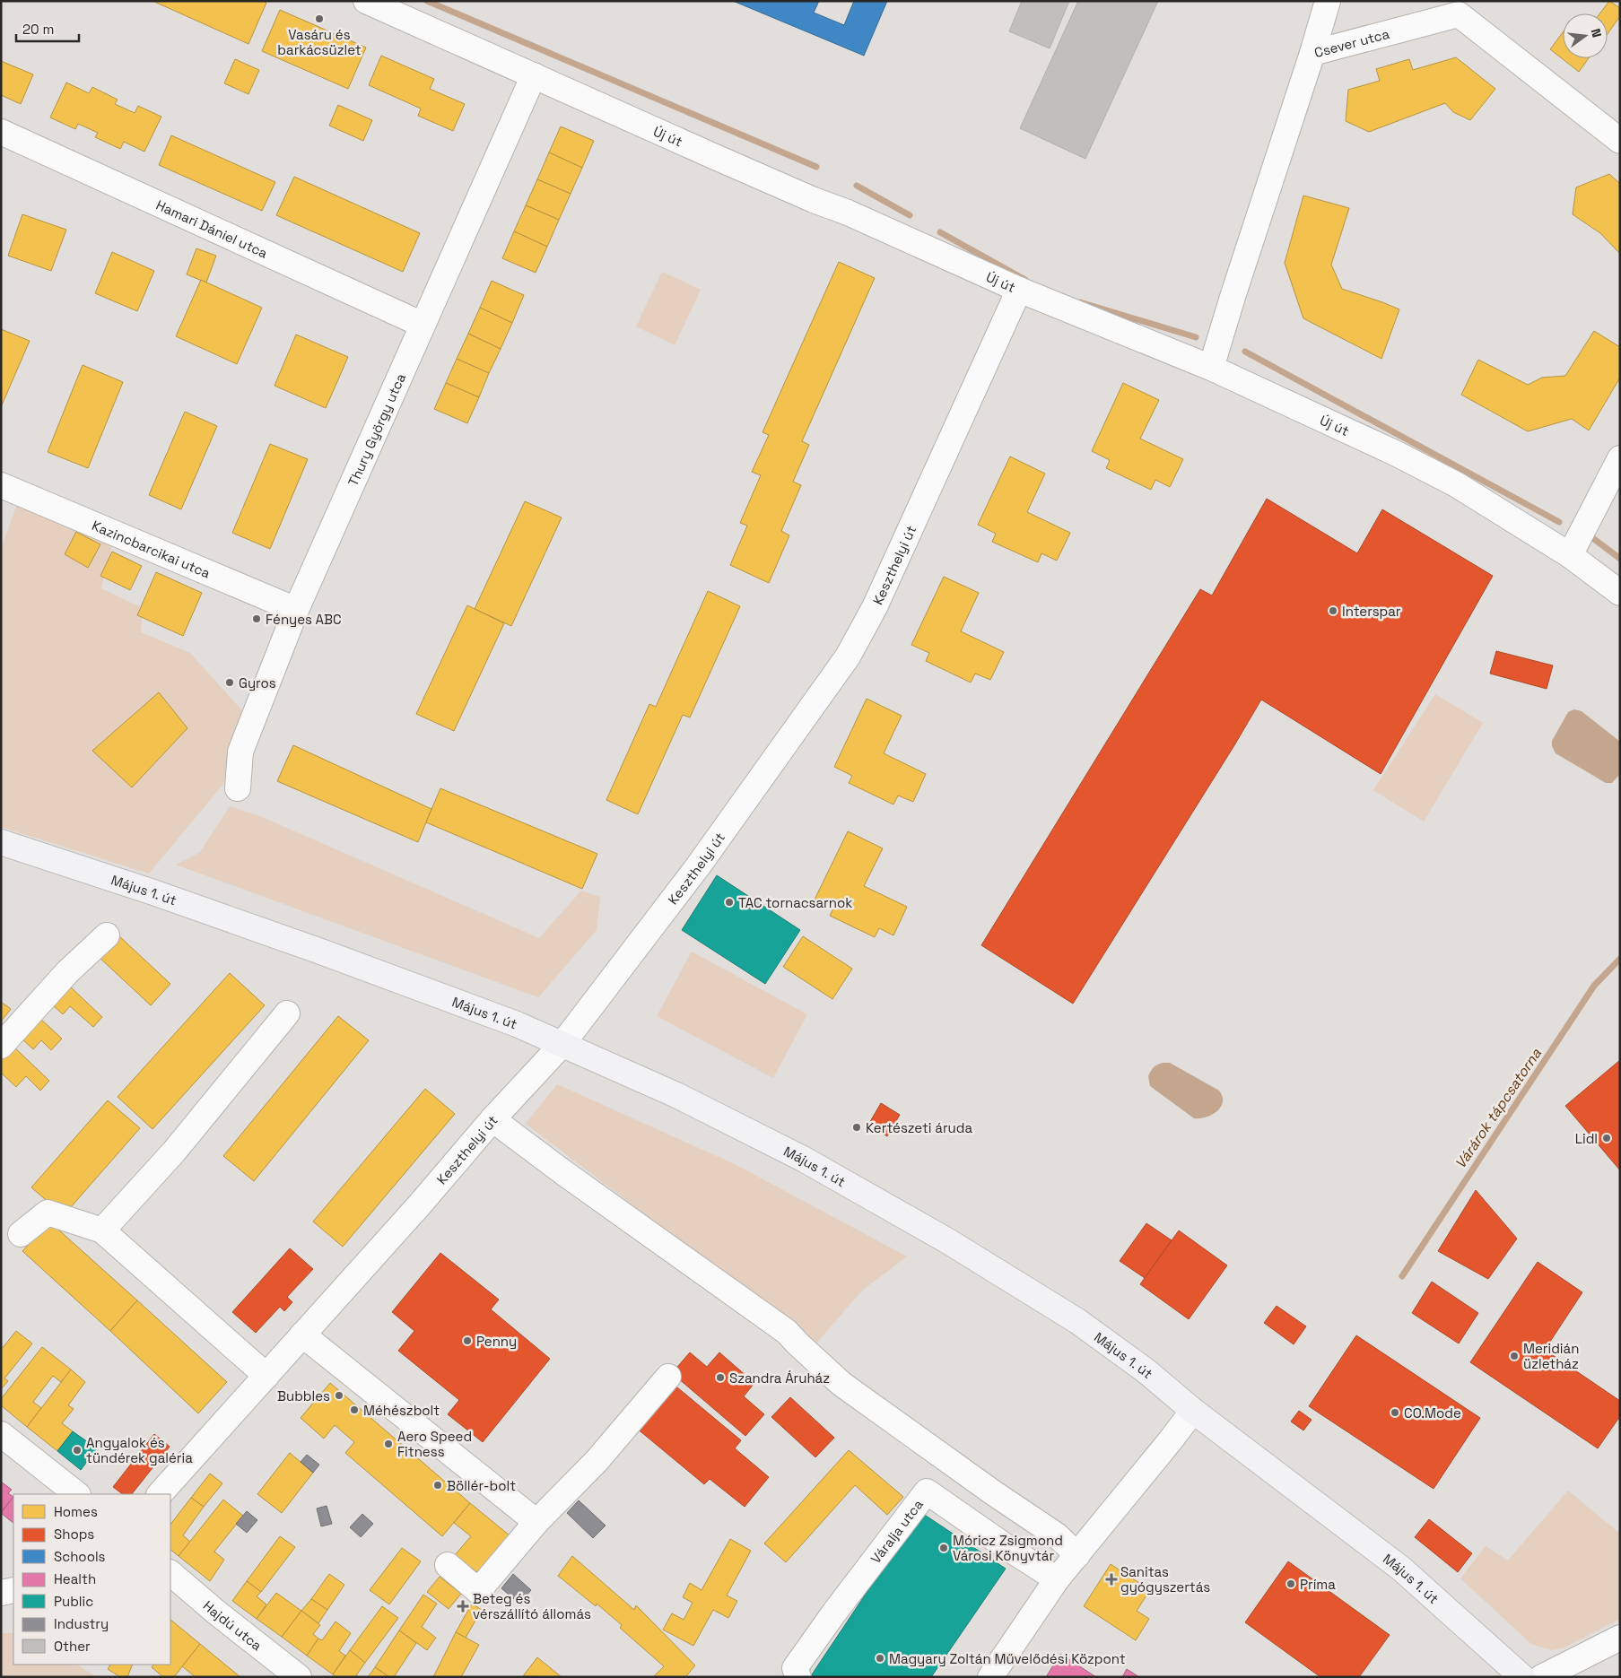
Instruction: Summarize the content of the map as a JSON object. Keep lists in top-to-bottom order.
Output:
{
  "streets": {
    "main road": ["Május 1. út"],
    "street": [
      "Csever utca",
      "Új út",
      "Hamari Dániel utca",
      "Thury György utca",
      "Kazincbarcikai utca",
      "Keszthelyi út",
      "Váralja utca",
      "Hajdú utca"
    ]
  },
  "crossings": [
    ["Csever utca", "Új út"],
    ["Új út", "Thury György utca"],
    ["Új út", "Keszthelyi út"],
    ["Hamari Dániel utca", "Thury György utca"],
    ["Thury György utca", "Kazincbarcikai utca"],
    ["Keszthelyi út", "Május 1. út"]
  ],
  "water": ["Várárok tápcsatorna"],
  "places": {
    "other": [
      "Vasáru és barkácsüzlet",
      "Interspar",
      "Fényes ABC",
      "Gyros",
      "TAC tornacsarnok",
      "Kertészeti áruda",
      "Lidl",
      "Penny",
      "Meridián üzletház",
      "Szandra Áruház",
      "Bubbles",
      "Méhészbolt",
      "CO.Mode",
      "Aero Speed Fitness",
      "Angyalok és tündérek galéria",
      "Böllér-bolt",
      "Móricz Zsigmond Városi Könyvtár",
      "Príma",
      "Magyary Zoltán Művelődési Központ"
    ],
    "health": ["Sanitas gyógyszertás", "Beteg és vérszállító állomás"]
  },
  "legend": [
    "Homes",
    "Shops",
    "Schools",
    "Health",
    "Public",
    "Industry",
    "Other"
  ],
  "scale_bar": "20 m",
  "north": "right"
}
